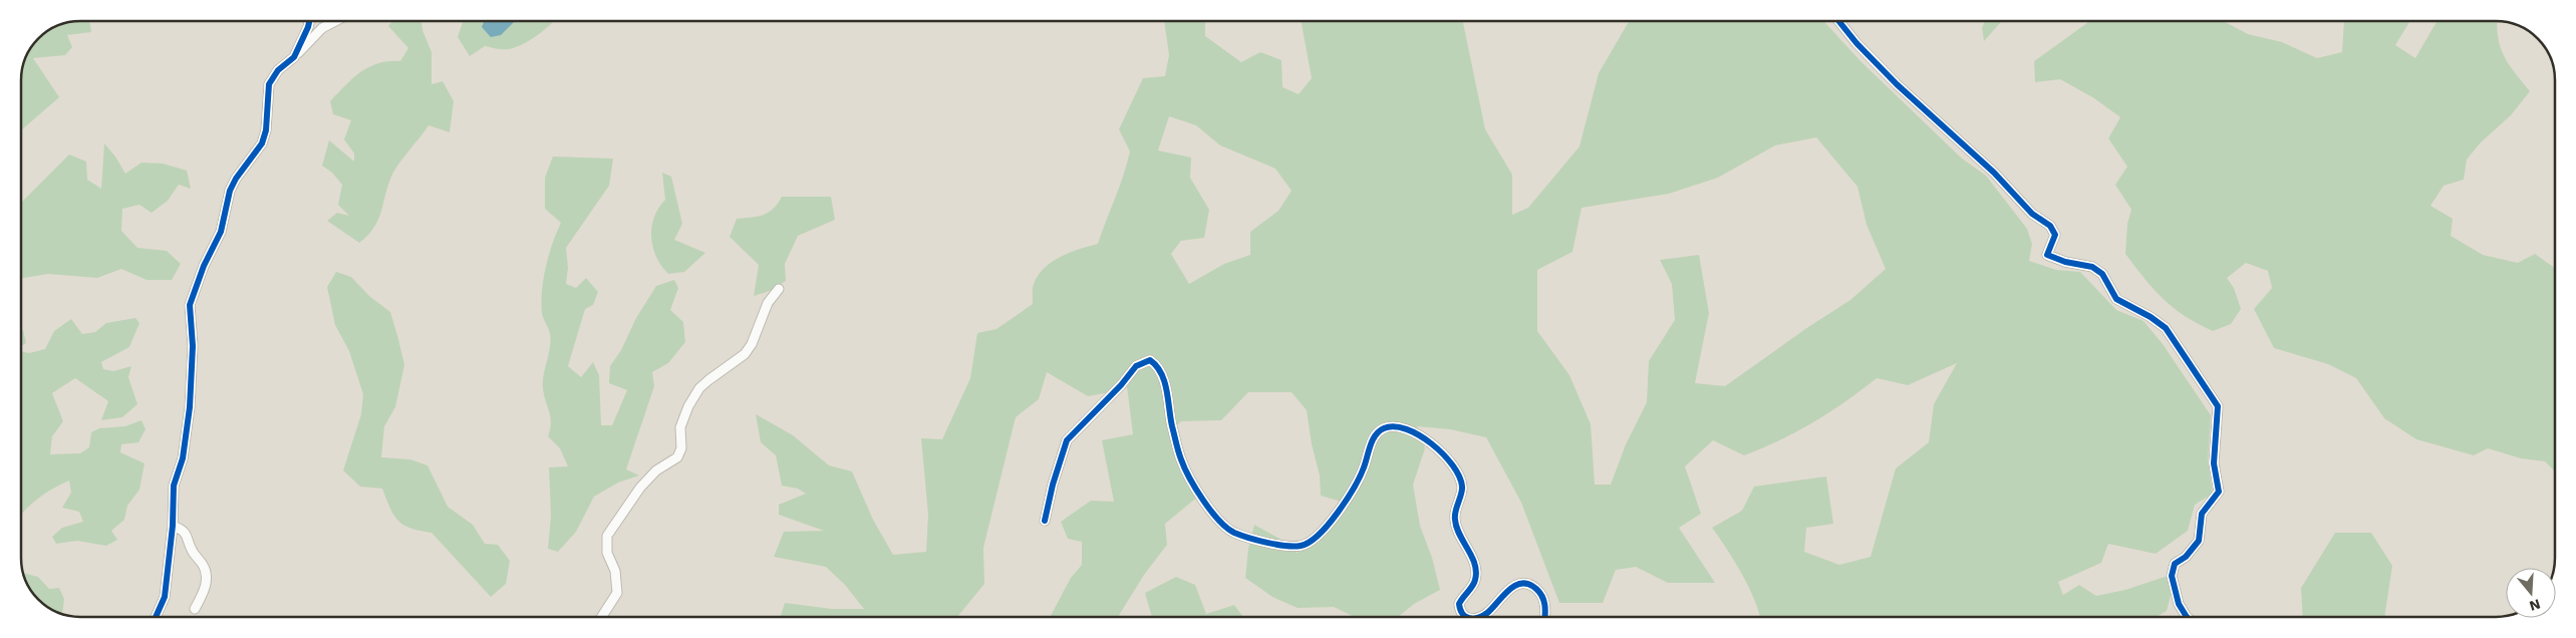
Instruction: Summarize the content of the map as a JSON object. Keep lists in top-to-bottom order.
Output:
{
  "north": "bottom"
}
